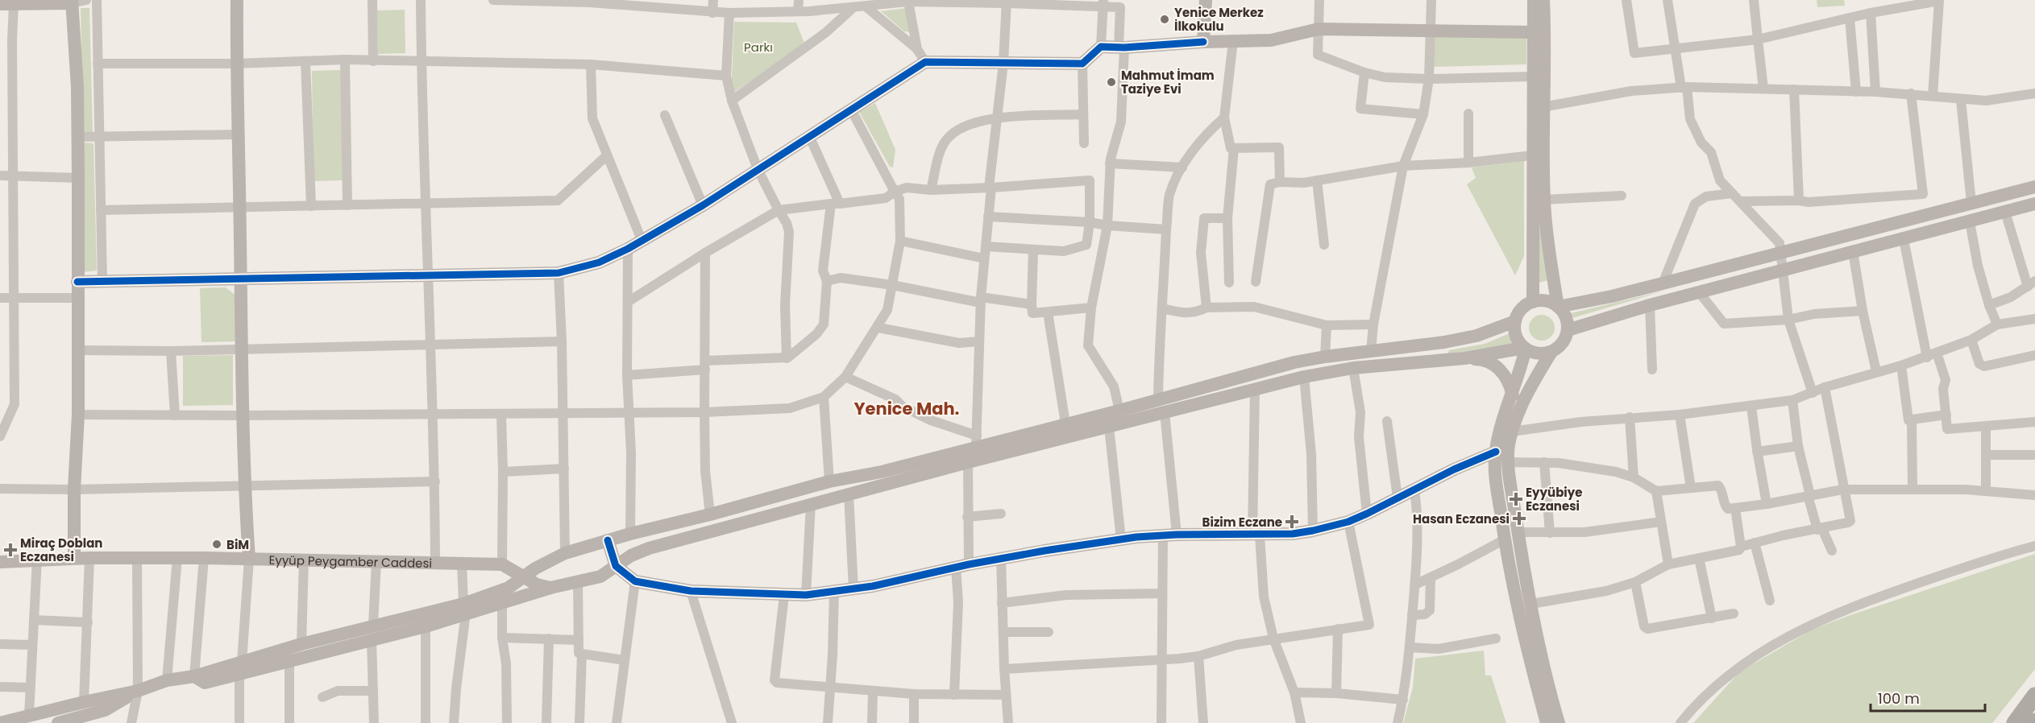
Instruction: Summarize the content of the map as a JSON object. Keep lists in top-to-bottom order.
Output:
{
  "streets": {
    "main road": ["Eyyüp Peygamber Caddesi"]
  },
  "districts": ["Yenice Mah."],
  "parks": ["Parkı"],
  "places": {
    "other": ["Yenice Merkez İlkokulu", "Mahmut İmam Taziye Evi", "BiM"],
    "health": [
      "Eyyübiye Eczanesi",
      "Hasan Eczanesi",
      "Bizim Eczane",
      "Miraç Doblan Eczanesi"
    ]
  },
  "scale_bar": "100 m"
}
